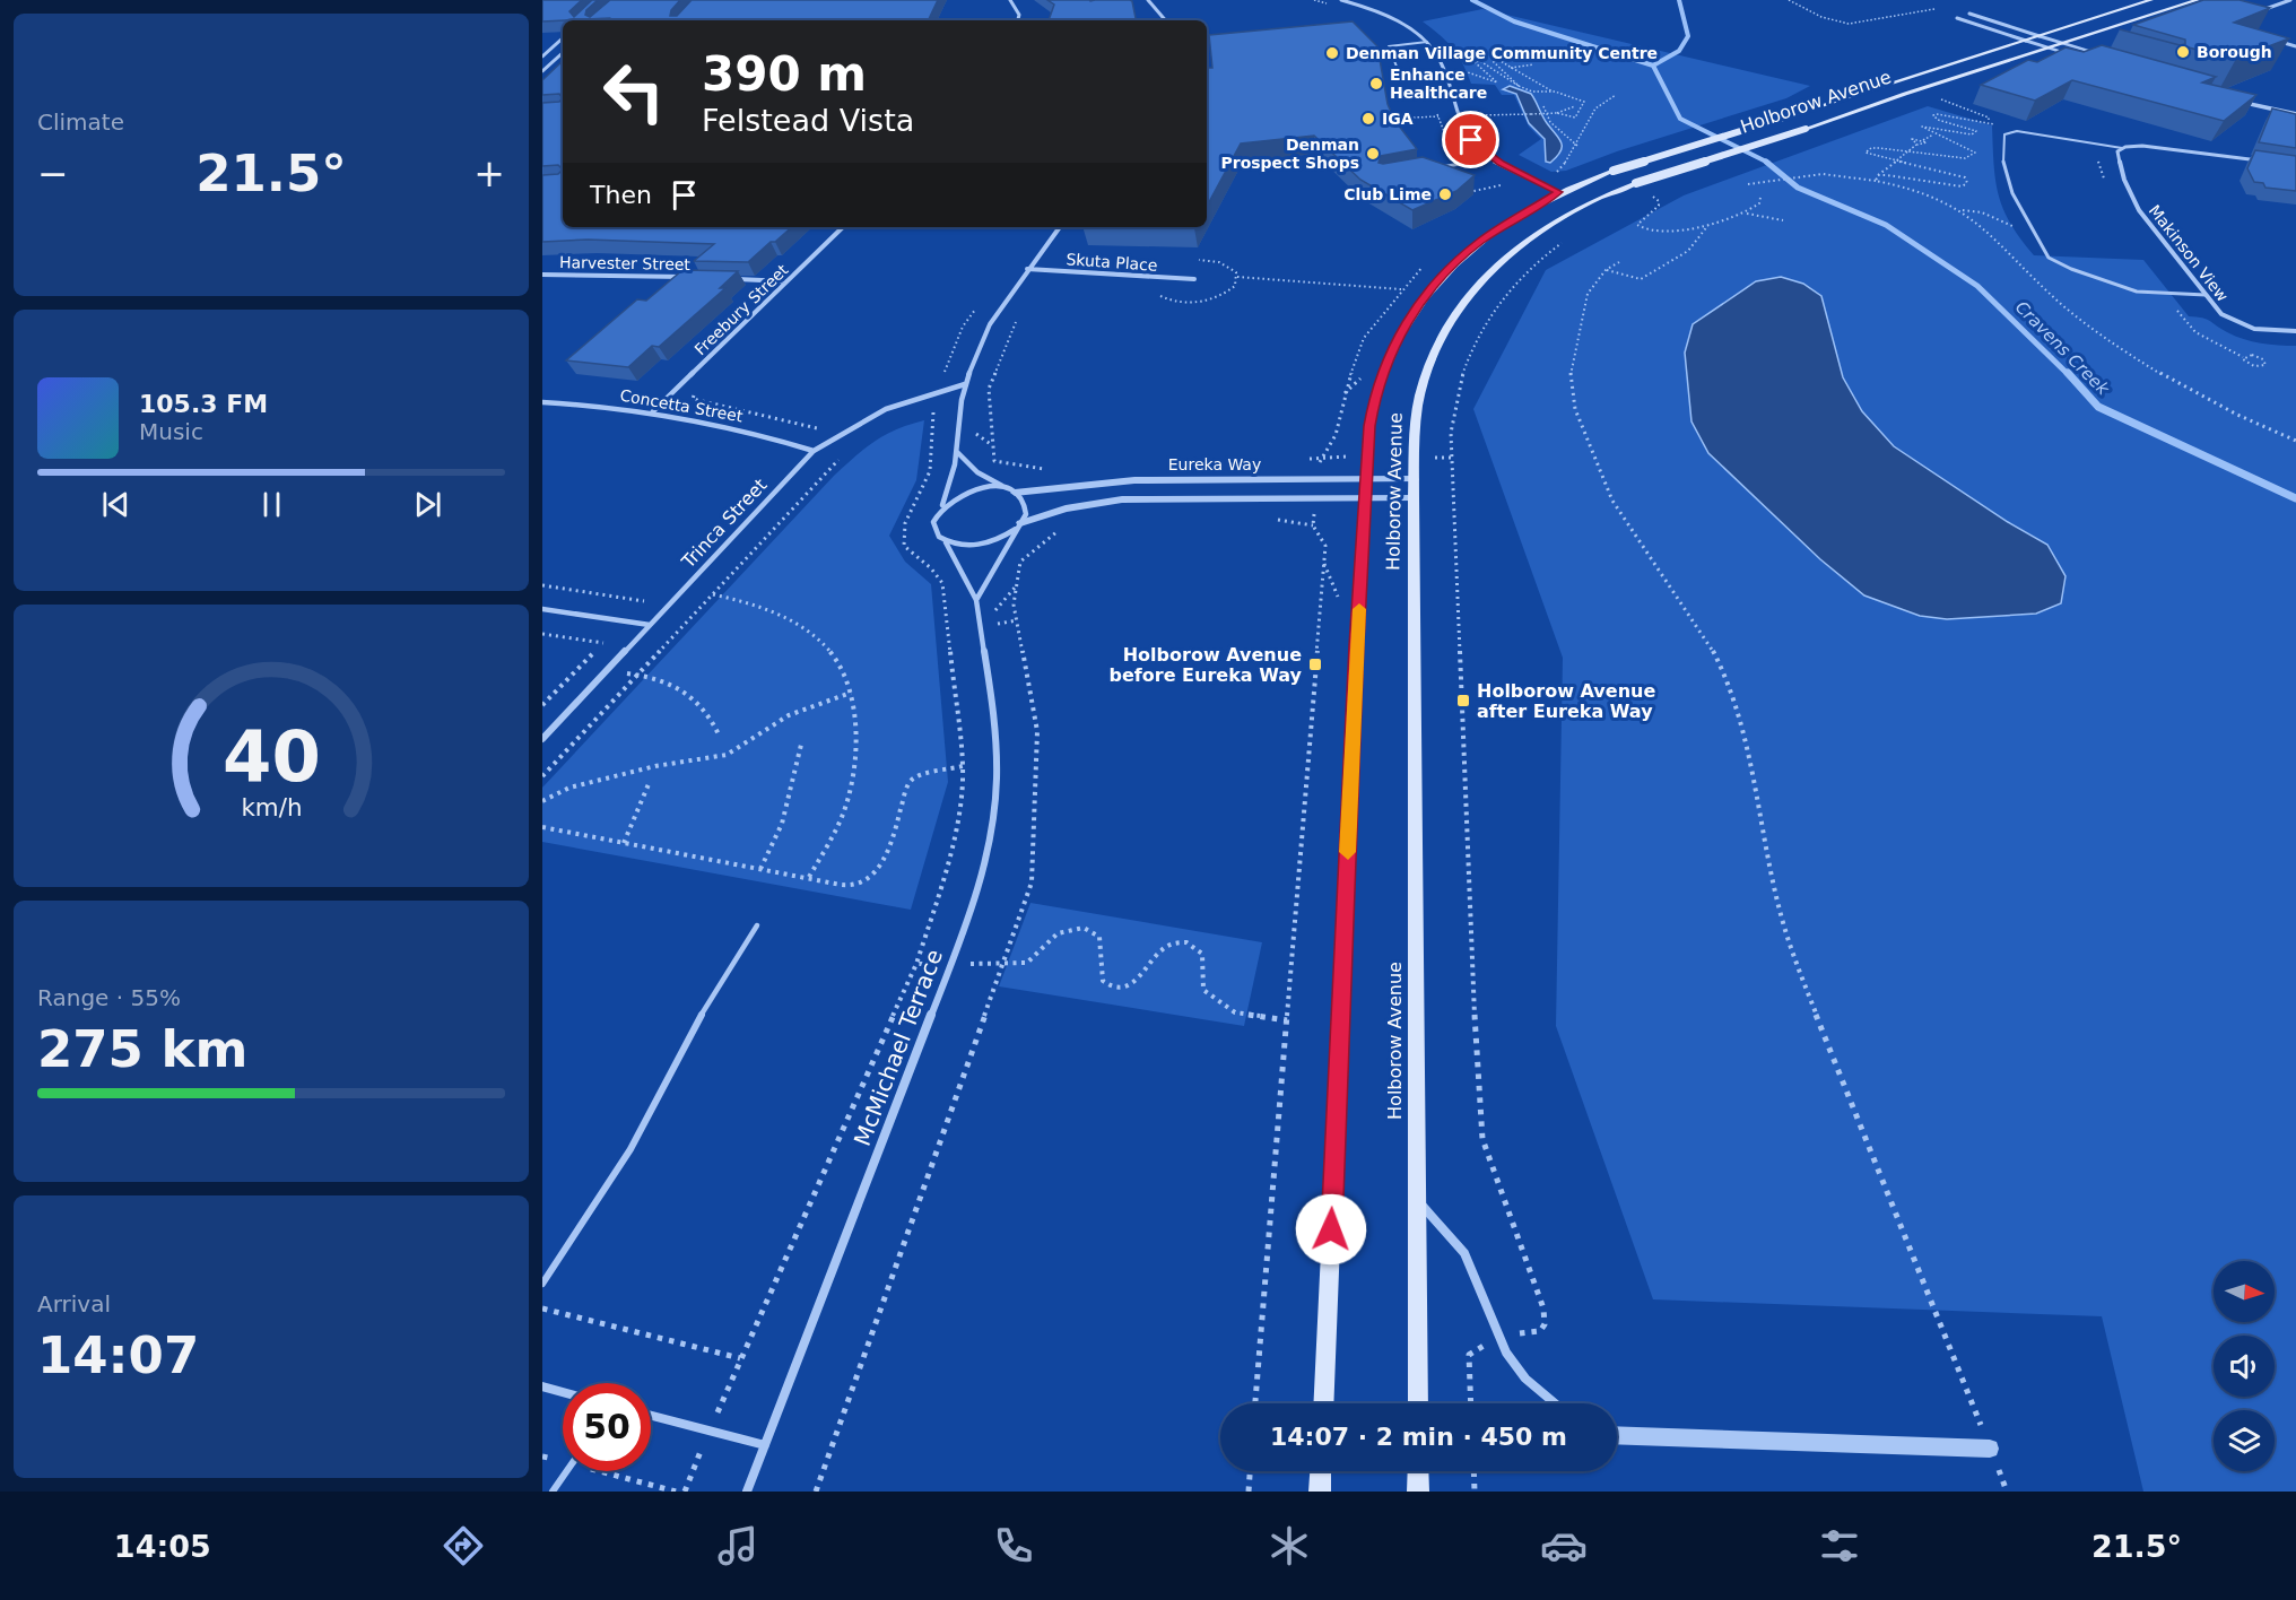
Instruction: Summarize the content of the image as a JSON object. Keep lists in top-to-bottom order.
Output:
{
  "streets": {
    "main road": ["Holborow Avenue"],
    "street": [
      "Makinson View",
      "Skuta Place",
      "Harvester Street",
      "Freebury Street",
      "Concetta Street",
      "Eureka Way",
      "Trinca Street",
      "McMichael Terrace"
    ]
  },
  "crossings": [
    ["Holborow Avenue", "Eureka Way"],
    ["Freebury Street", "Concetta Street"],
    ["Concetta Street", "Trinca Street"],
    ["Eureka Way", "McMichael Terrace"]
  ],
  "water": ["Cravens Creek"],
  "places": {
    "other": [
      "Borough",
      "Denman Village Community Centre",
      "Enhance Healthcare",
      "IGA",
      "Denman Prospect Shops",
      "Club Lime"
    ],
    "transit": ["Holborow Avenue before Eureka Way", "Holborow Avenue after Eureka Way"]
  },
  "north": "right",
  "page": {
    "tile": [
      "Climate",
      ["Range · 55%", "275 km"],
      ["Arrival", "14:07"]
    ],
    "turn": ["390 m", "Felstead Vista"],
    "heat": ["−", "21.5°", "+"],
    "then": "Then",
    "song": ["105.3 FM", "Music"],
    "limit": "50",
    "trip": "14:07 · 2 min · 450 m",
    "tabs": ["14:05", "21.5°"],
    "gauge": ["40", "km/h"]
  }
}
